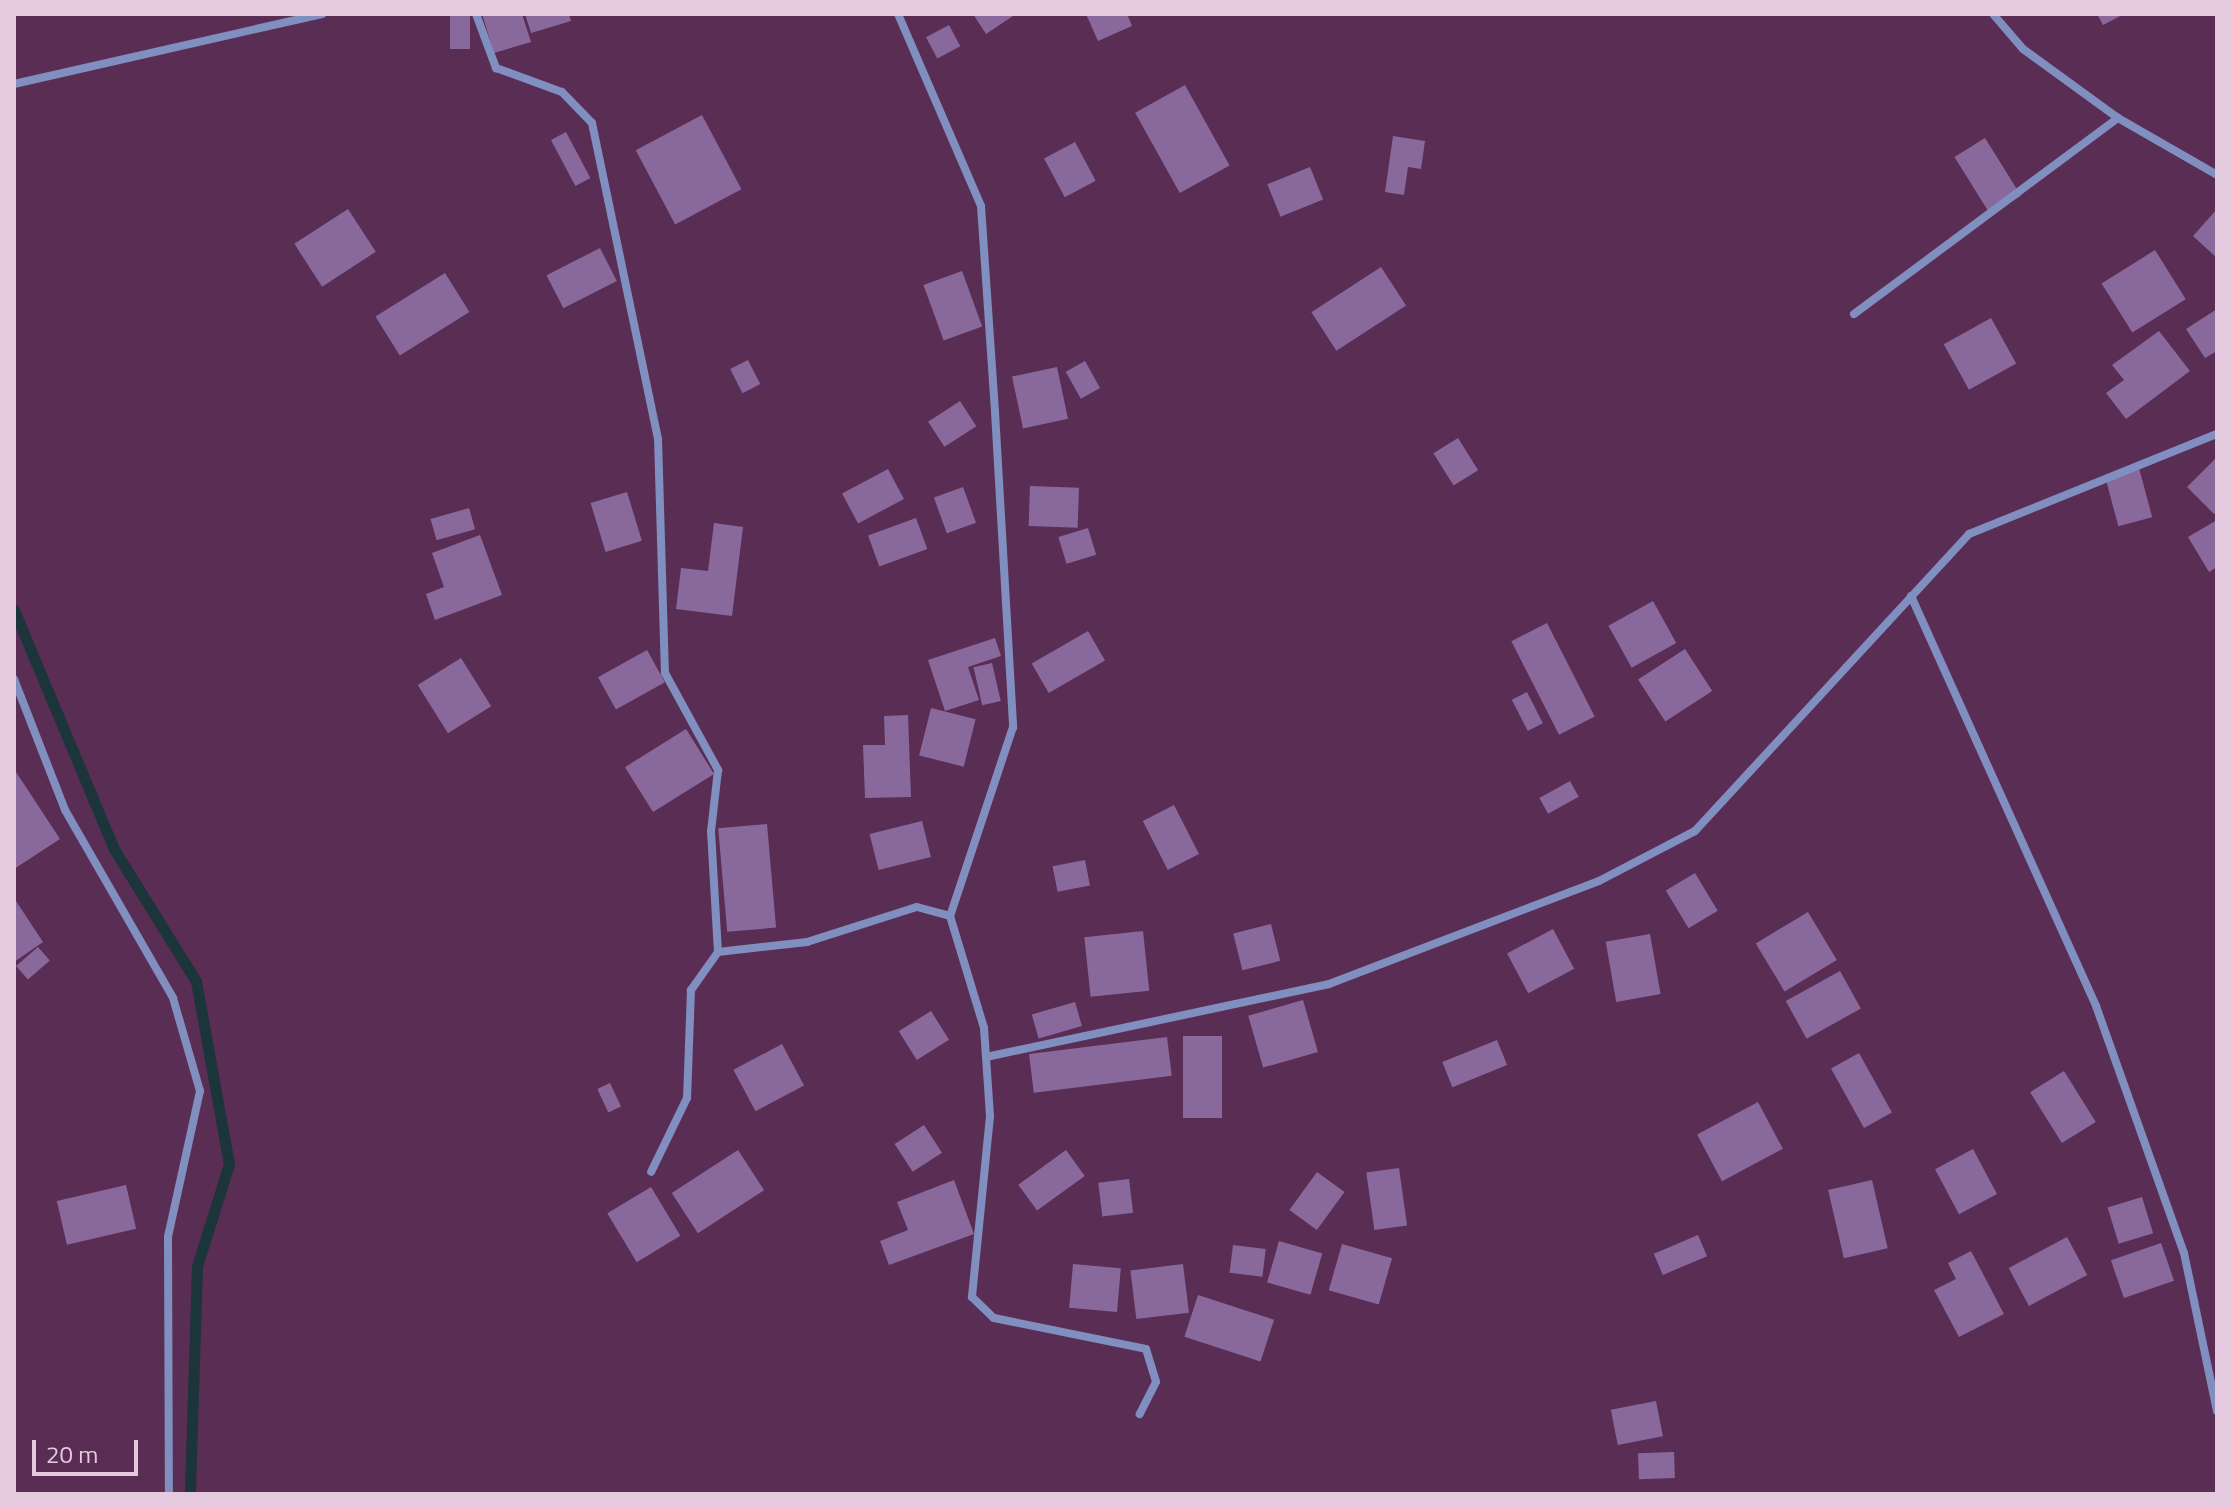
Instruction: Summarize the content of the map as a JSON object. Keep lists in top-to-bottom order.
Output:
{
  "scale_bar": "20 m"
}
